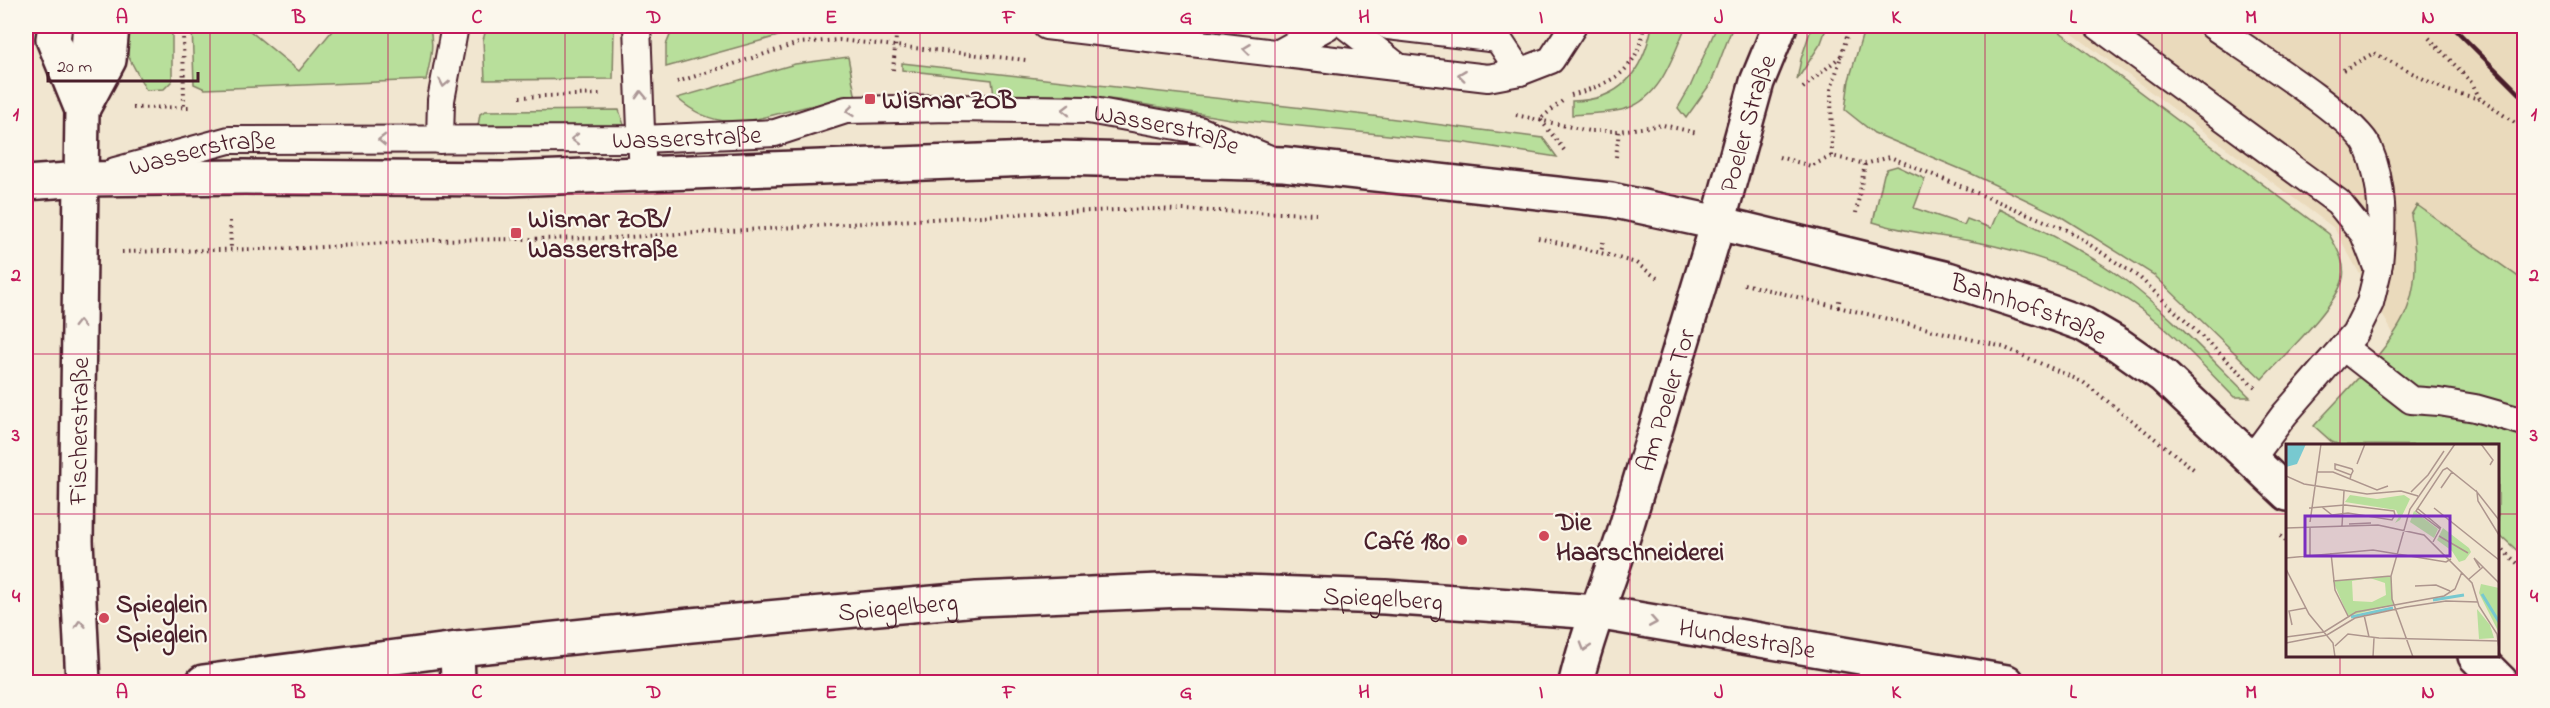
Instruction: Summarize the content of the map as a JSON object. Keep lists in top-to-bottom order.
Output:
{
  "streets": {
    "street": [
      "Poeler Straße",
      "Wasserstraße",
      "Bahnhofstraße",
      "Am Poeler Tor",
      "Fischerstraße",
      "Spiegelberg",
      "Hundestraße"
    ]
  },
  "crossings": [
    ["Poeler Straße", "Wasserstraße"],
    ["Poeler Straße", "Bahnhofstraße"],
    ["Poeler Straße", "Am Poeler Tor"],
    ["Wasserstraße", "Bahnhofstraße"],
    ["Wasserstraße", "Am Poeler Tor"],
    ["Wasserstraße", "Fischerstraße"],
    ["Bahnhofstraße", "Am Poeler Tor"],
    ["Am Poeler Tor", "Spiegelberg"],
    ["Am Poeler Tor", "Hundestraße"],
    ["Spiegelberg", "Hundestraße"]
  ],
  "one_way": ["Wasserstraße", "Fischerstraße", "Hundestraße"],
  "places": {
    "transit": ["Wismar ZOB", "Wismar ZOB/ Wasserstraße"],
    "other": ["Die Haarschneiderei", "Café 180", "Spieglein Spieglein"]
  },
  "scale_bar": "20 m",
  "grid": {
    "columns": [
      "A",
      "B",
      "C",
      "D",
      "E",
      "F",
      "G",
      "H",
      "I",
      "J",
      "K",
      "L",
      "M",
      "N"
    ],
    "rows": [
      "1",
      "2",
      "3",
      "4"
    ]
  }
}
